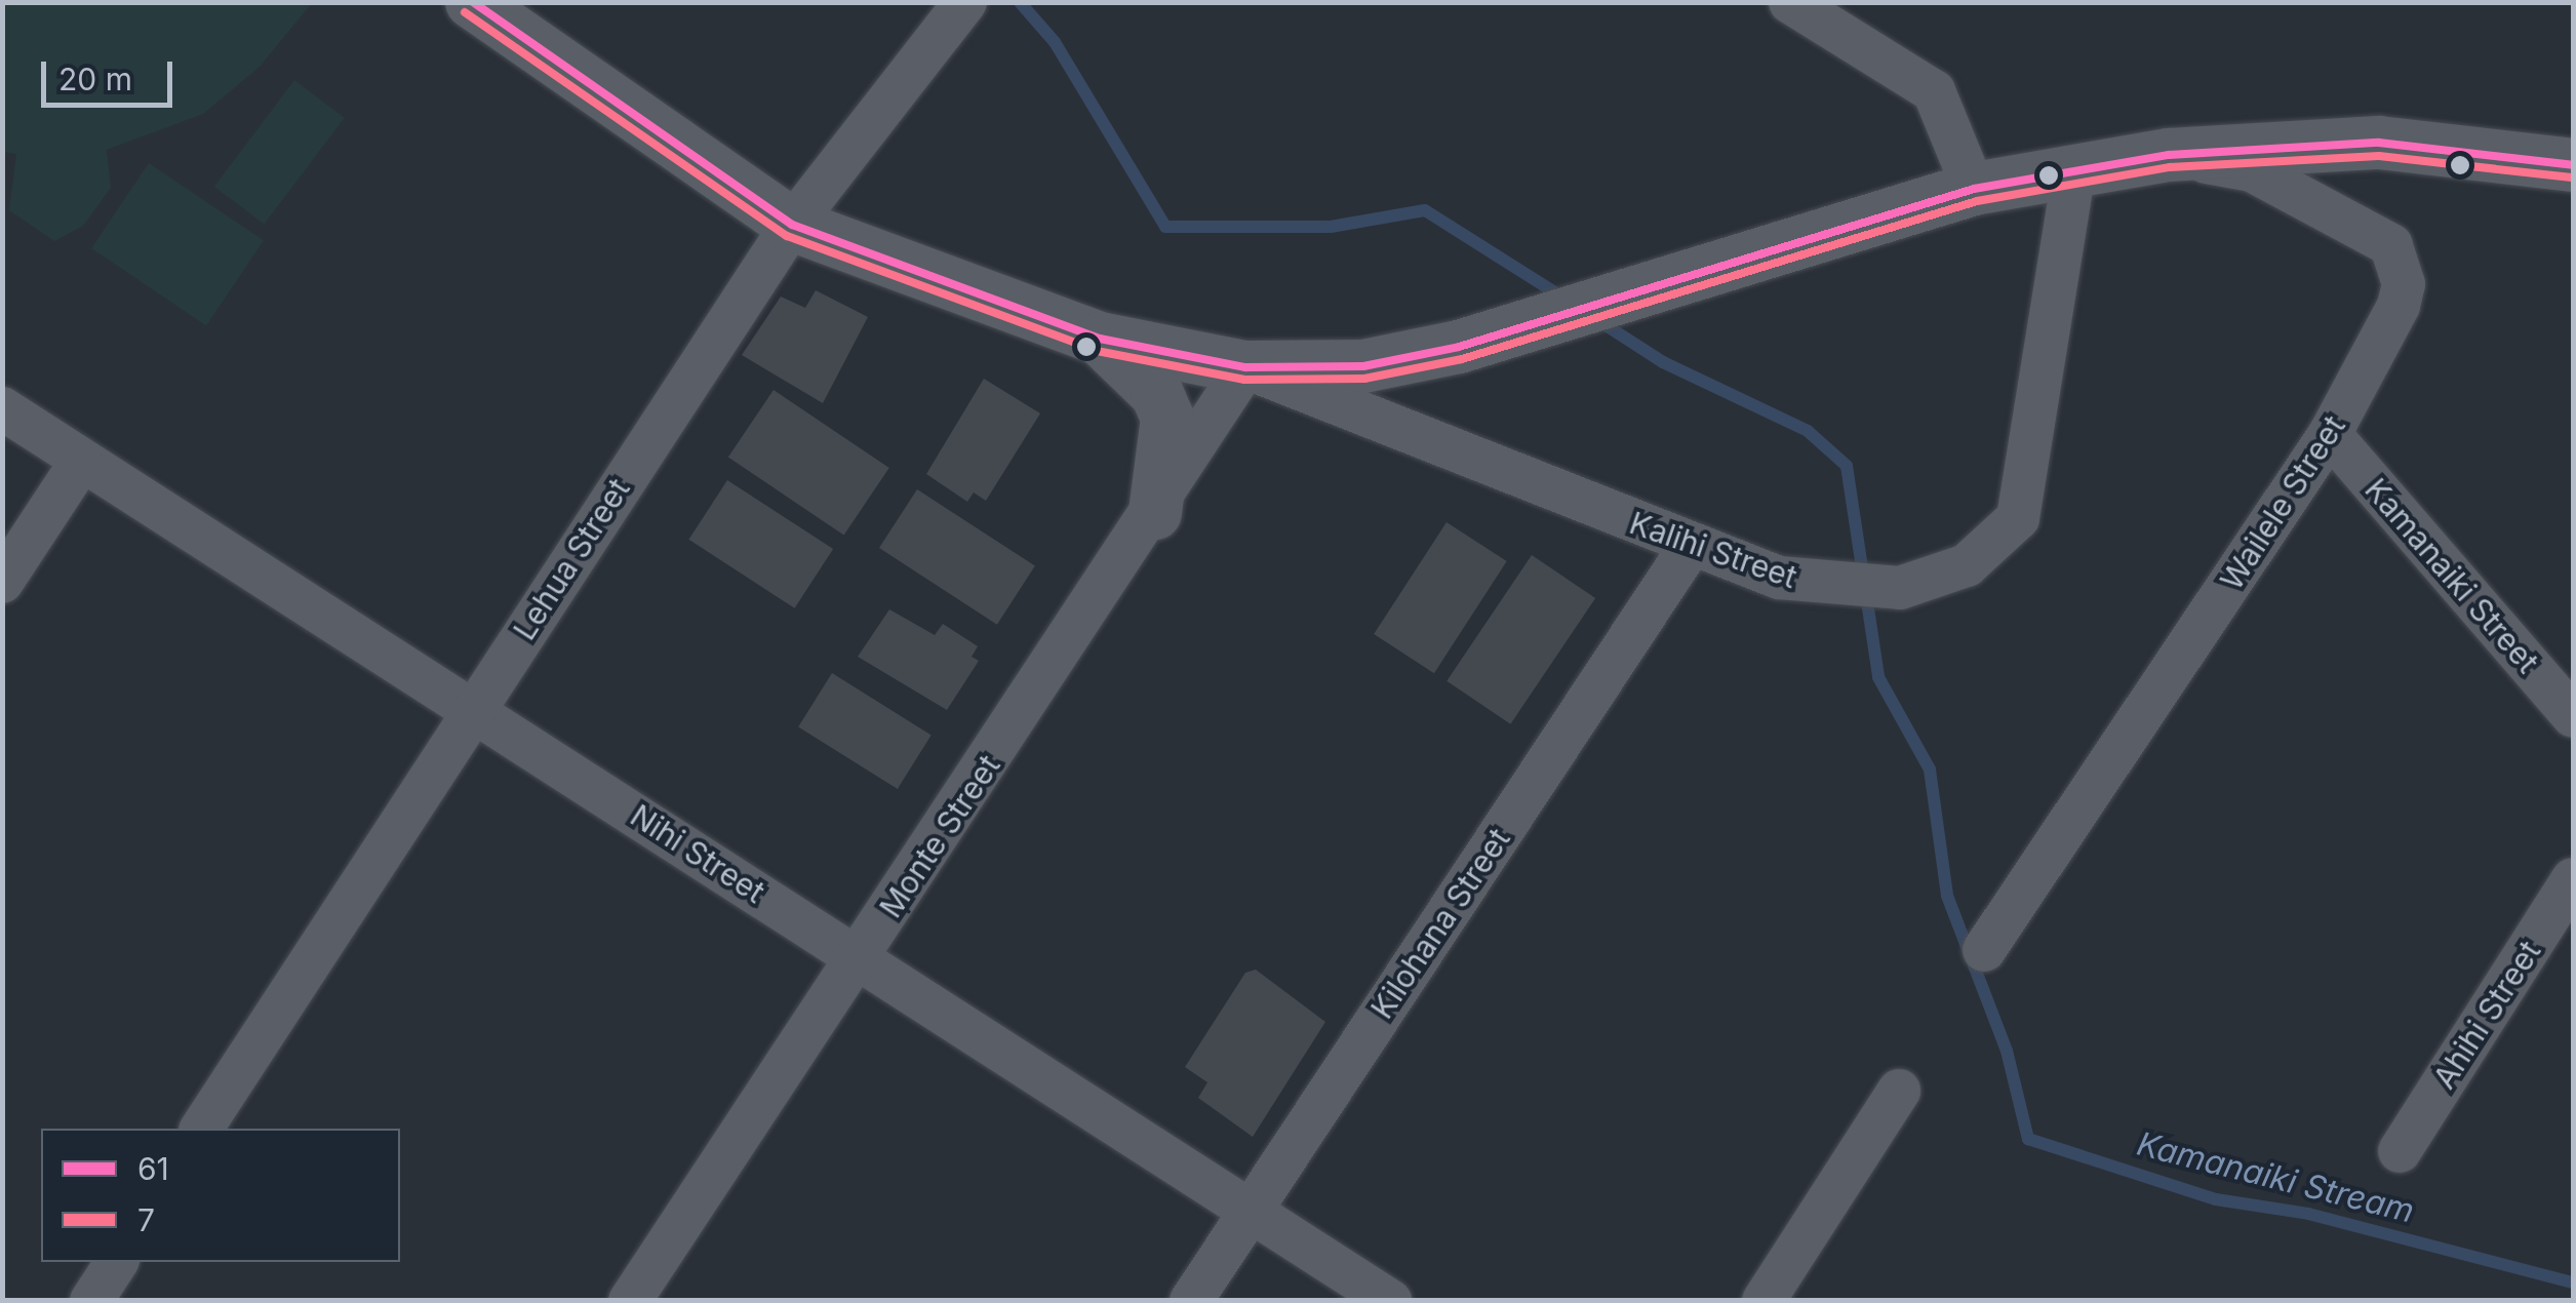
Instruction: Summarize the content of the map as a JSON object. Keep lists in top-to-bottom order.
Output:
{
  "streets": {
    "street": [
      "Wailele Street",
      "Kalihi Street",
      "Lehua Street",
      "Kamanaiki Street",
      "Monte Street",
      "Nihi Street",
      "Kilohana Street",
      "Ahihi Street"
    ]
  },
  "crossings": [
    ["Wailele Street", "Kalihi Street"],
    ["Wailele Street", "Kamanaiki Street"],
    ["Kalihi Street", "Lehua Street"],
    ["Kalihi Street", "Monte Street"],
    ["Kalihi Street", "Kilohana Street"],
    ["Lehua Street", "Nihi Street"],
    ["Monte Street", "Nihi Street"],
    ["Nihi Street", "Kilohana Street"]
  ],
  "water": ["Kamanaiki Stream"],
  "lines": ["transit line 61", "transit line 7"],
  "legend": ["61", "7"],
  "scale_bar": "20 m"
}
